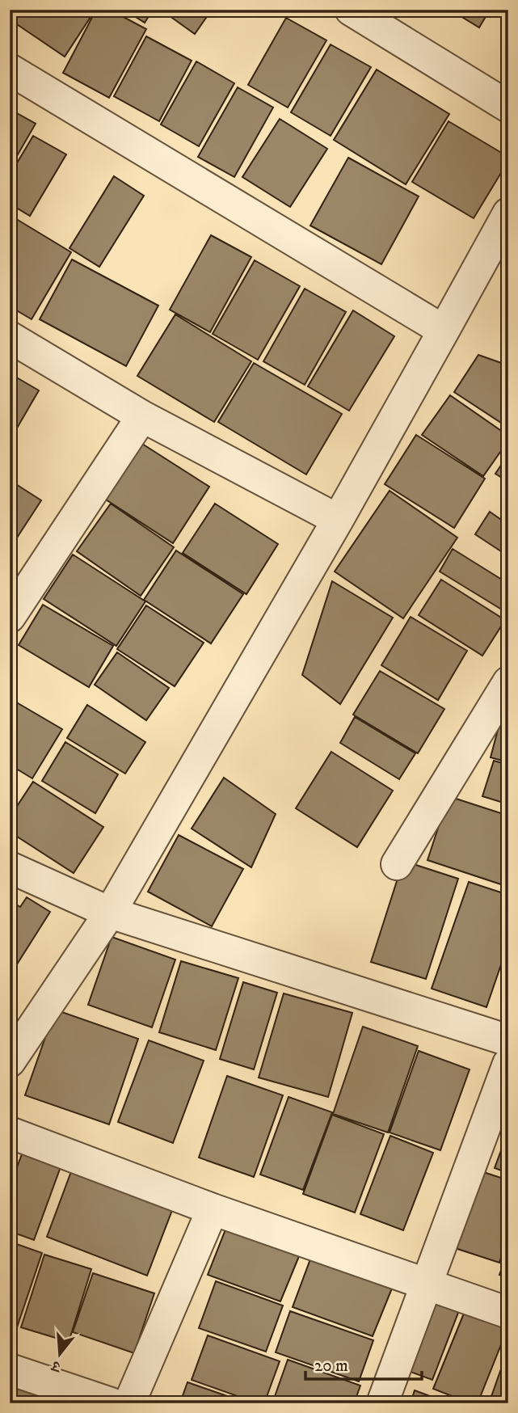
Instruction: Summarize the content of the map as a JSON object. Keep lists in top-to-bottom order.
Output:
{
  "scale_bar": "20 m",
  "north": "bottom"
}
